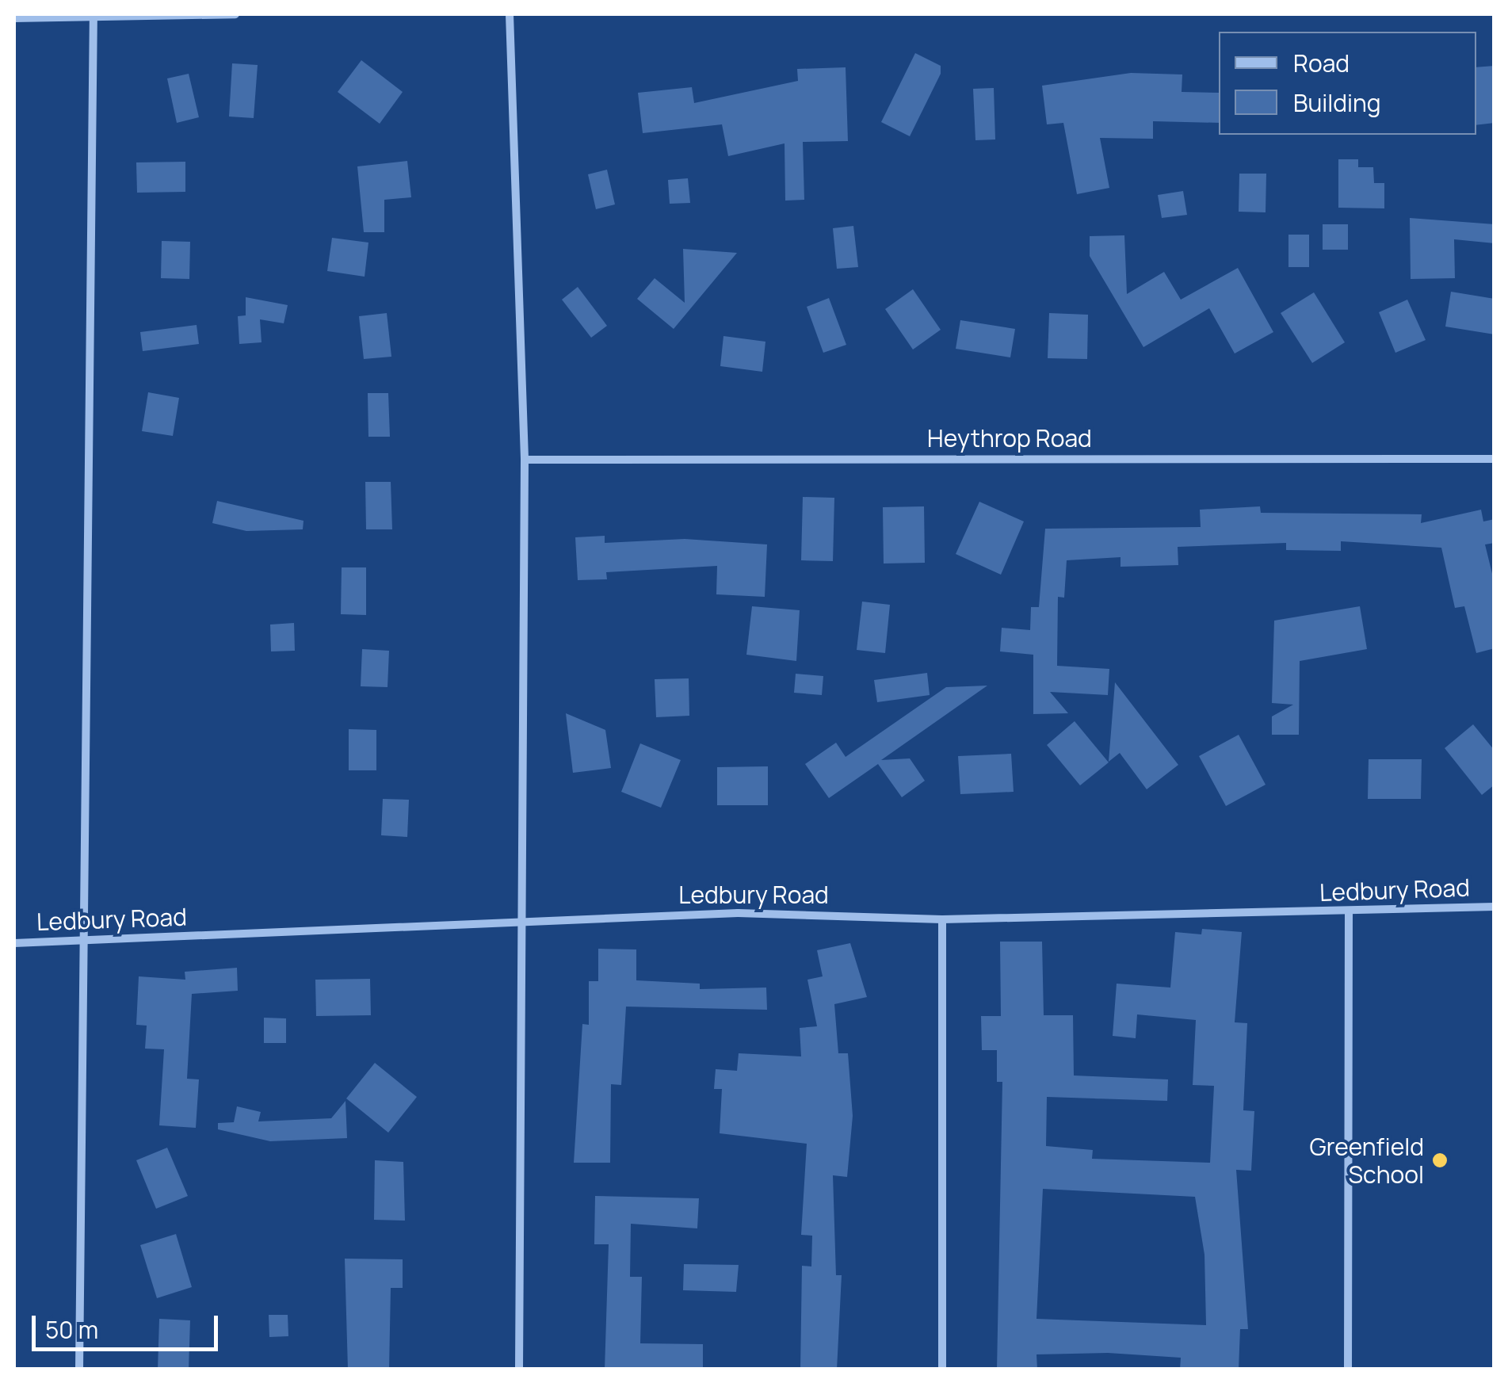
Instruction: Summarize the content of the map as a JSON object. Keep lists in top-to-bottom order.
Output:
{
  "streets": {
    "street": ["Heythrop Road", "Ledbury Road"]
  },
  "places": ["Greenfield School"],
  "legend": ["Road", "Building"],
  "scale_bar": "50 m"
}
